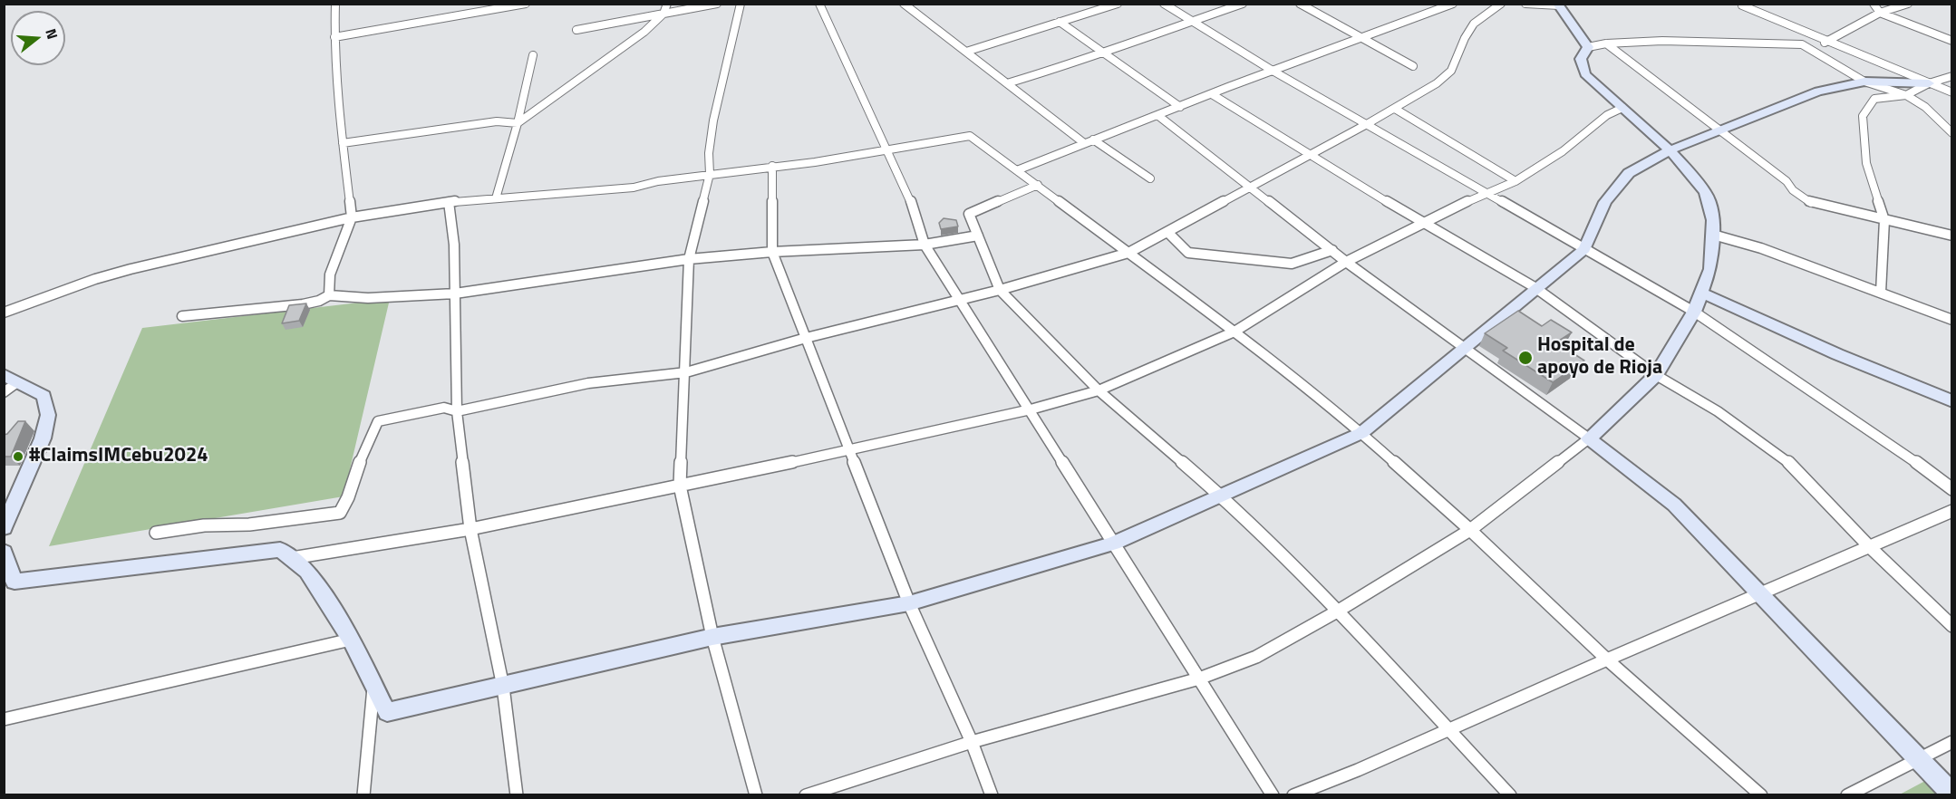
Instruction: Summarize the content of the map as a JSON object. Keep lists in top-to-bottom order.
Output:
{
  "places": ["Hospital de apoyo de Rioja", "#ClaimsIMCebu2024"],
  "north": "right"
}
